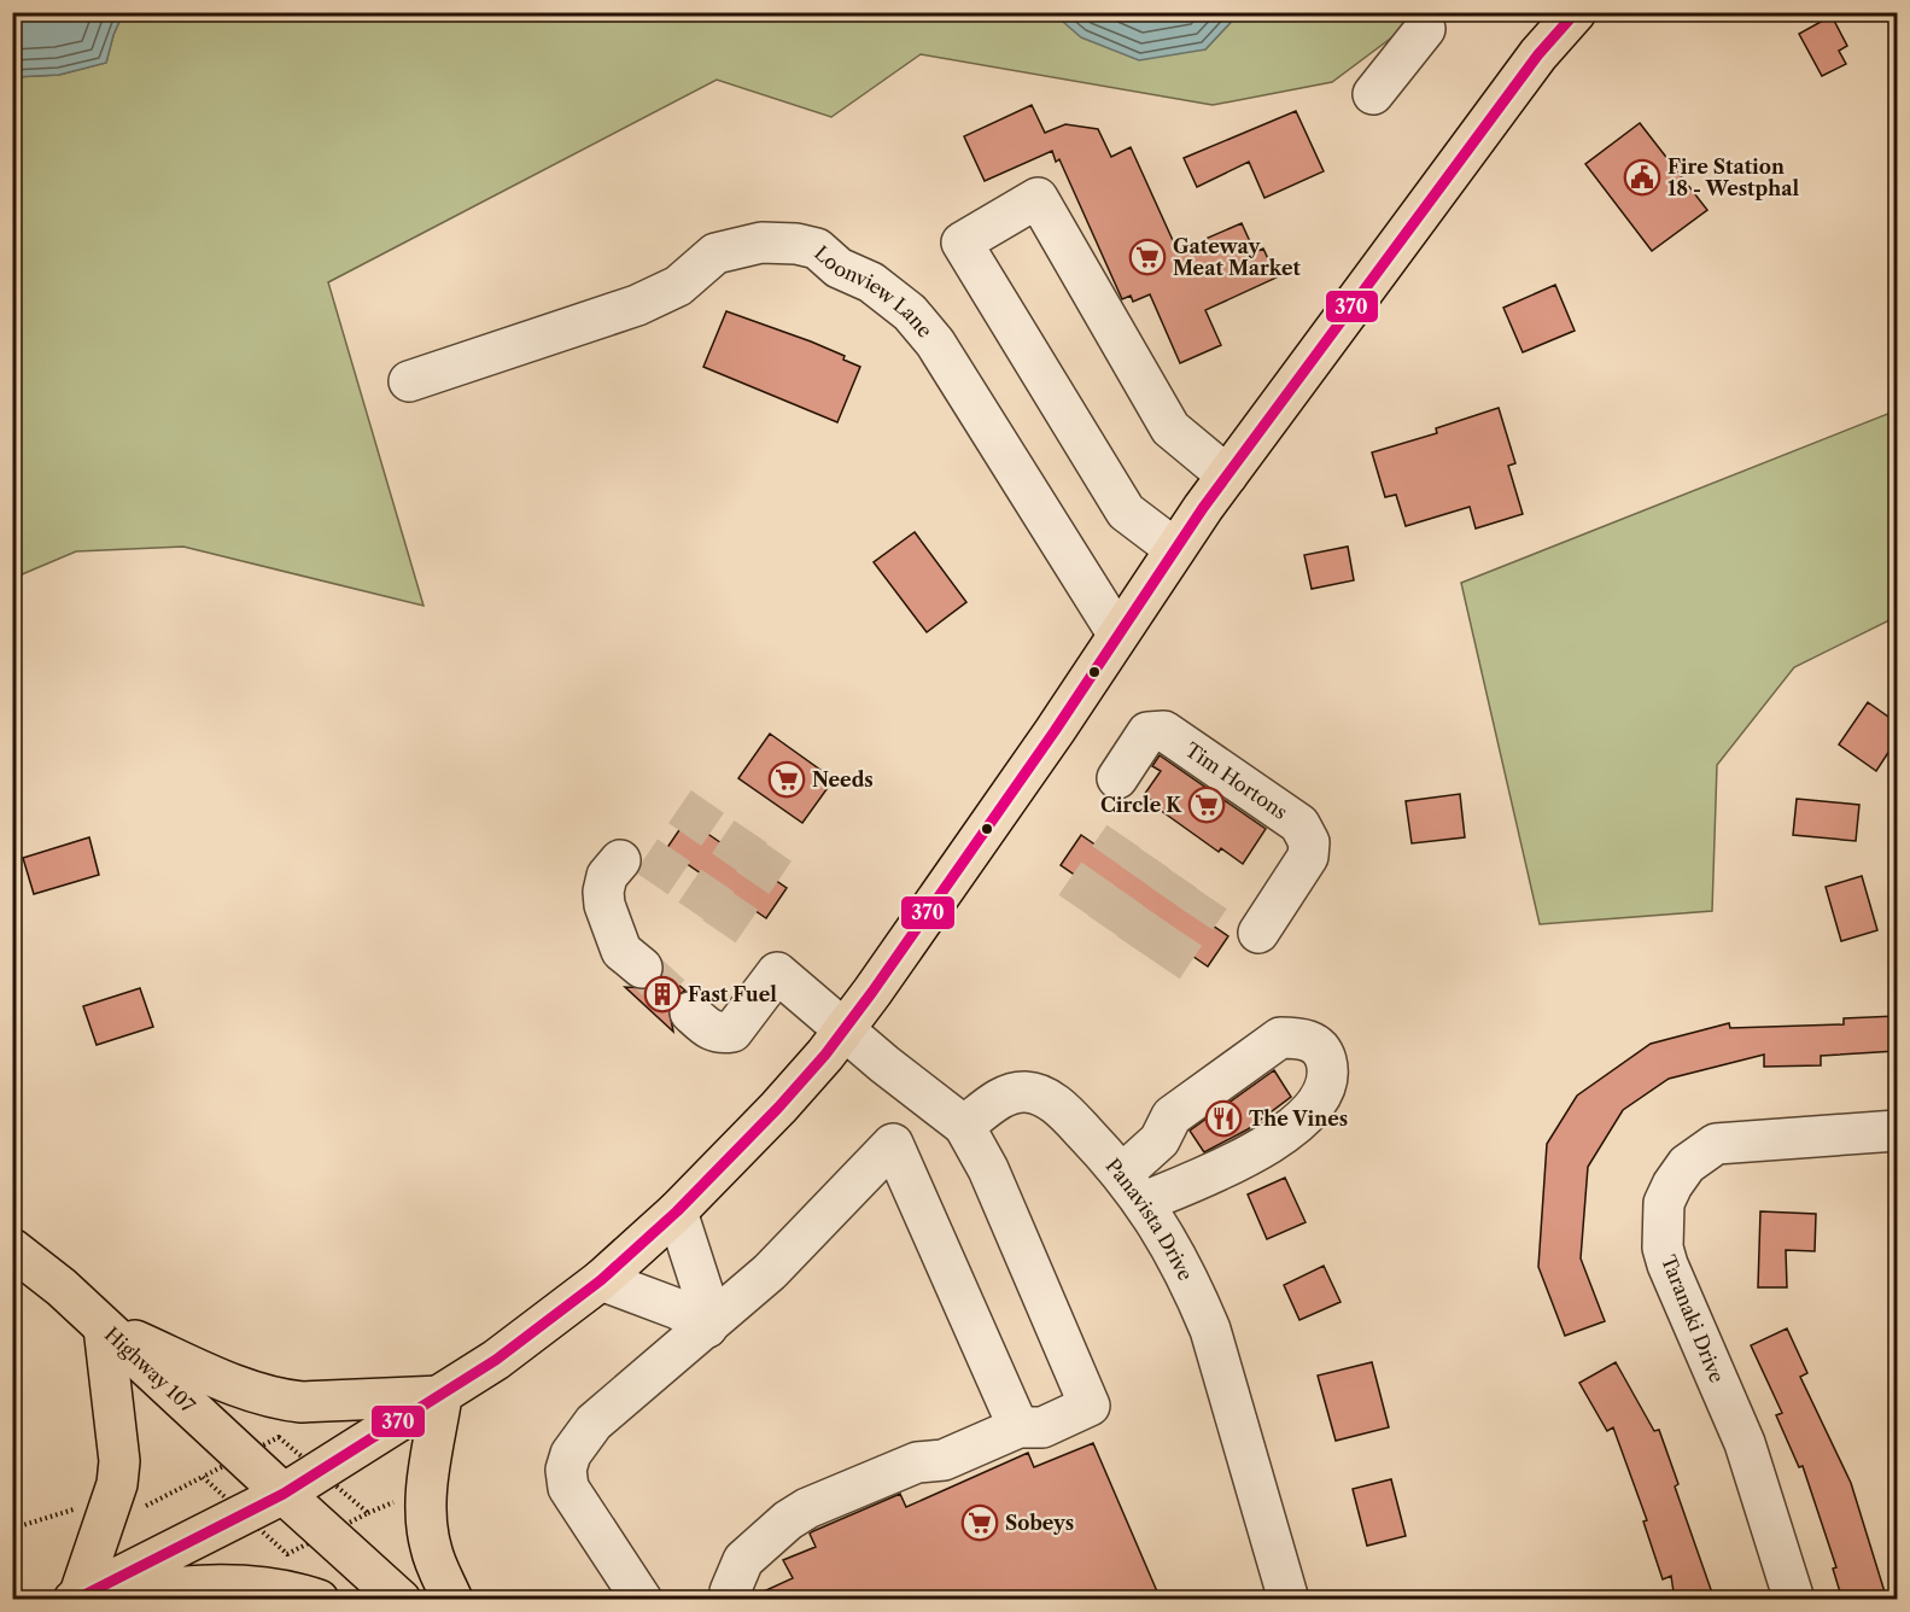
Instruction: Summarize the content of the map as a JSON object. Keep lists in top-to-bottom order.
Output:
{
  "streets": {
    "main road": ["Highway 107"],
    "street": [
      "Loonview Lane",
      "Tim Hortons",
      "Panavista Drive",
      "Taranaki Drive"
    ]
  },
  "places": {
    "public building": ["Fire Station 18 - Westphal"],
    "supermarket": [
      "Gateway Meat Market",
      "Needs",
      "Circle K",
      "Sobeys"
    ],
    "building": ["Fast Fuel"],
    "restaurant": ["The Vines"]
  },
  "lines": ["transit line 370"]
}
